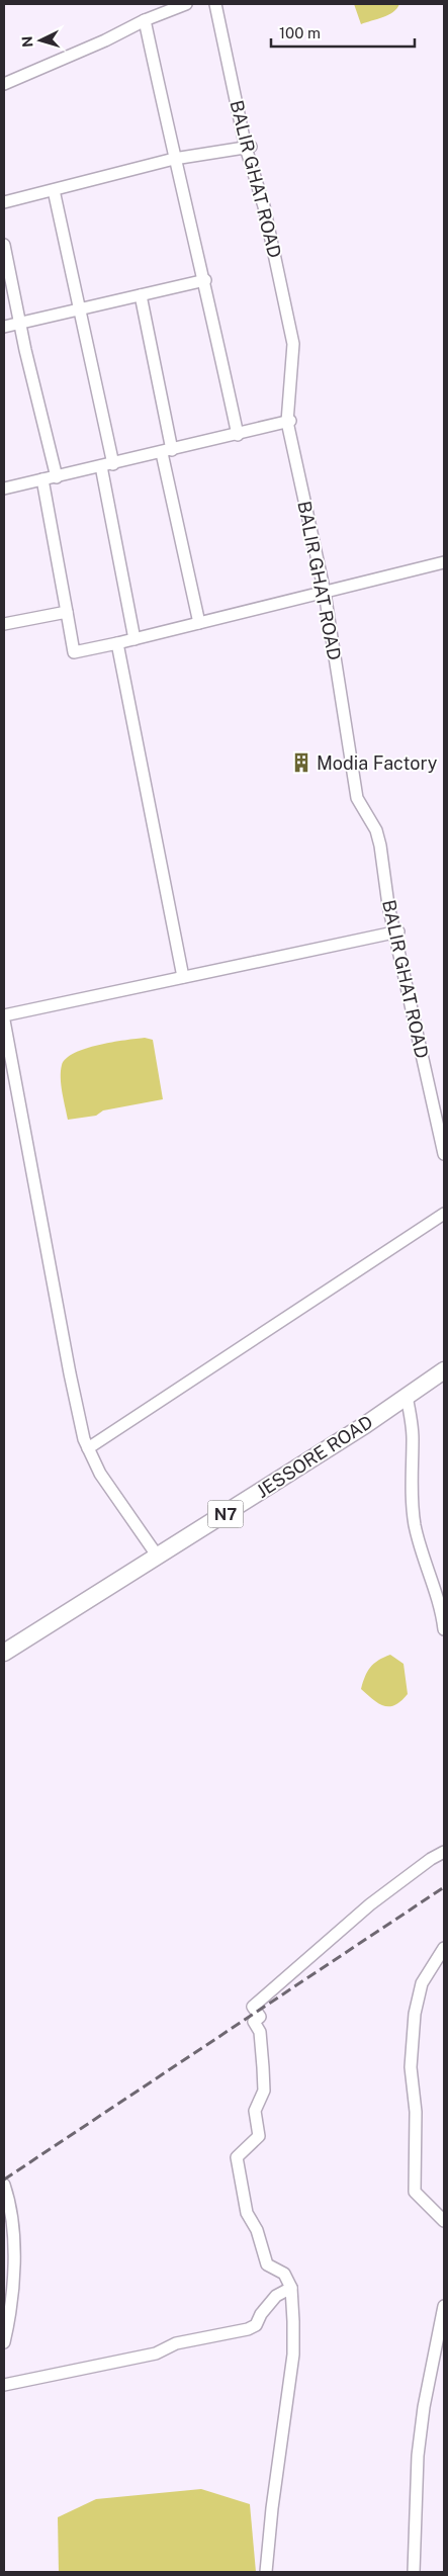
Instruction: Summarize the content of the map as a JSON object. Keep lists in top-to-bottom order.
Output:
{
  "streets": {
    "highway": ["JESSORE ROAD", "N7"],
    "street": ["BALIR GHAT ROAD"]
  },
  "places": {
    "building": ["Modia Factory"]
  },
  "scale_bar": "100 m",
  "north": "left"
}
